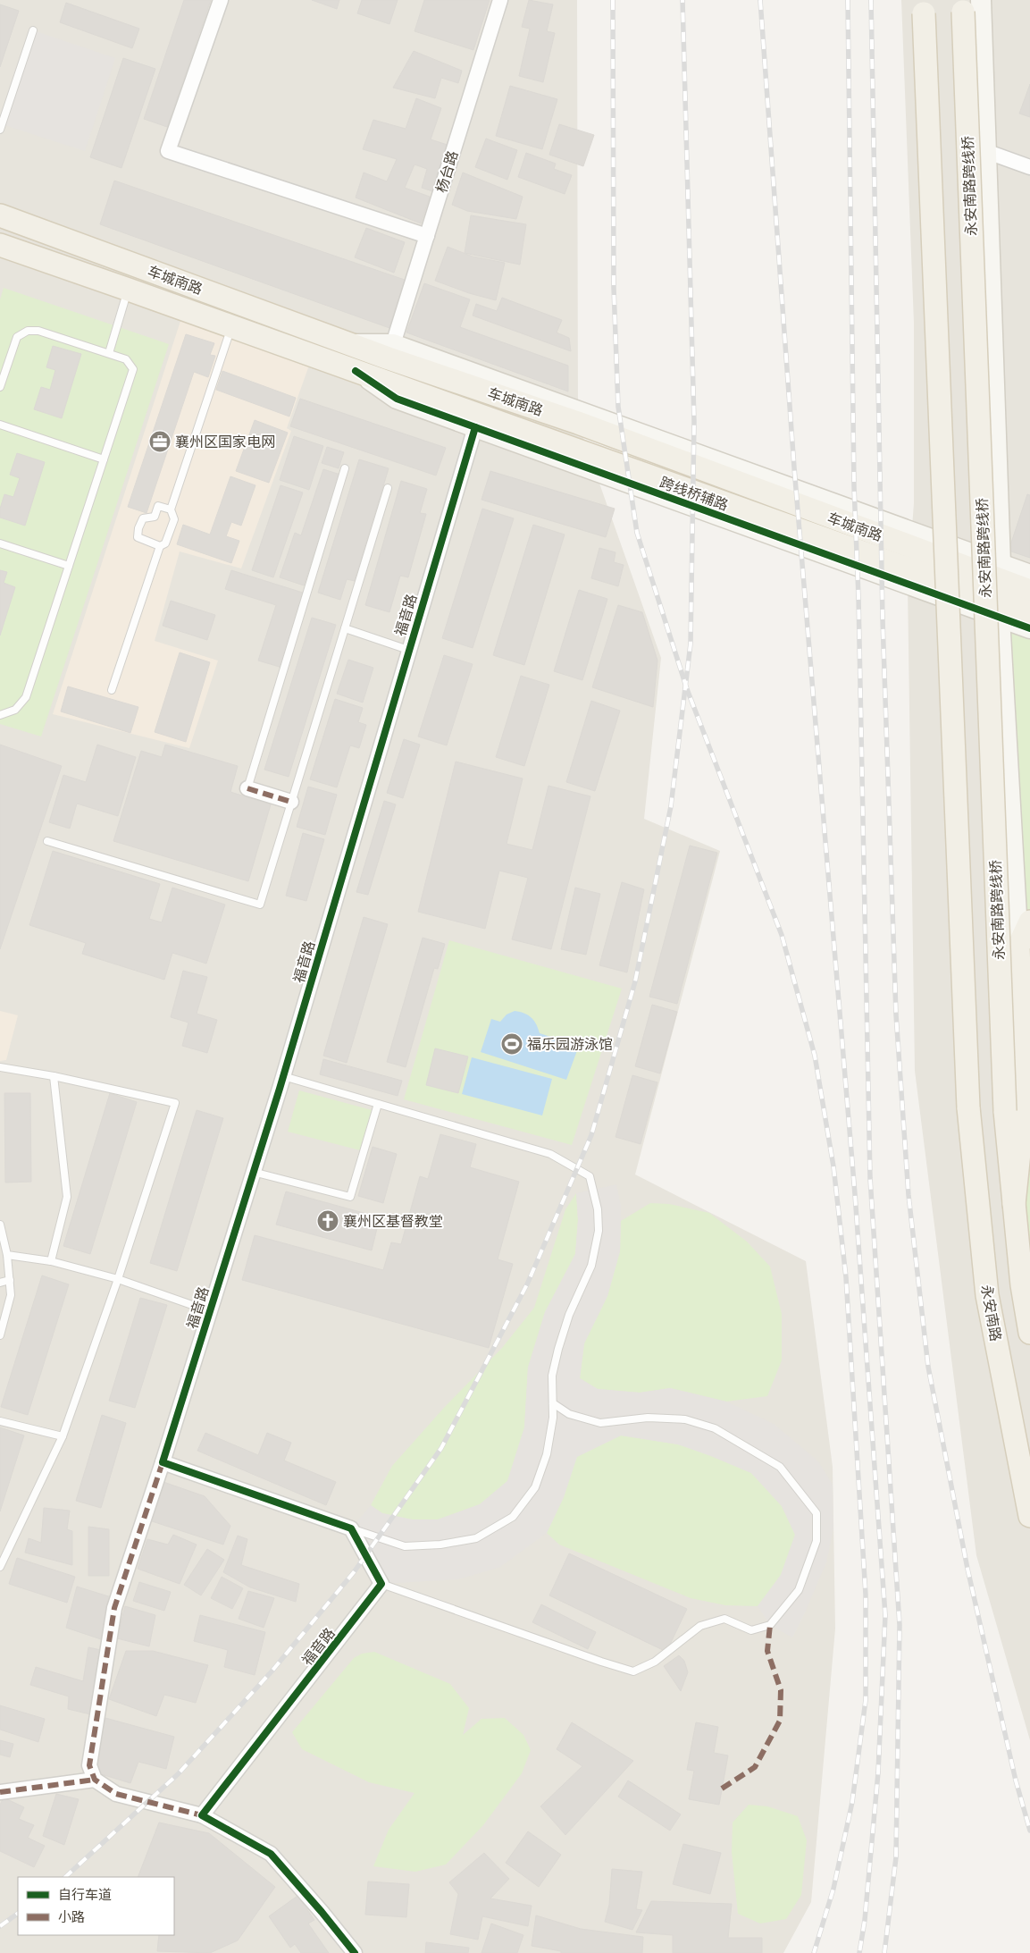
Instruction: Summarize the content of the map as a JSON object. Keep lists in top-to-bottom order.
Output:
{
  "streets": {
    "main road": ["永安南路跨线桥", "车城南路", "永安南路"],
    "street": ["杨台路", "跨线桥辅路", "福音路"]
  },
  "crossings": [
    ["车城南路", "跨线桥辅路"],
    ["跨线桥辅路", "福音路"]
  ],
  "places": {
    "office": ["襄州区国家电网"],
    "sports": ["福乐园游泳馆"],
    "church": ["襄州区基督教堂"]
  },
  "legend": ["自行车道", "小路"]
}
